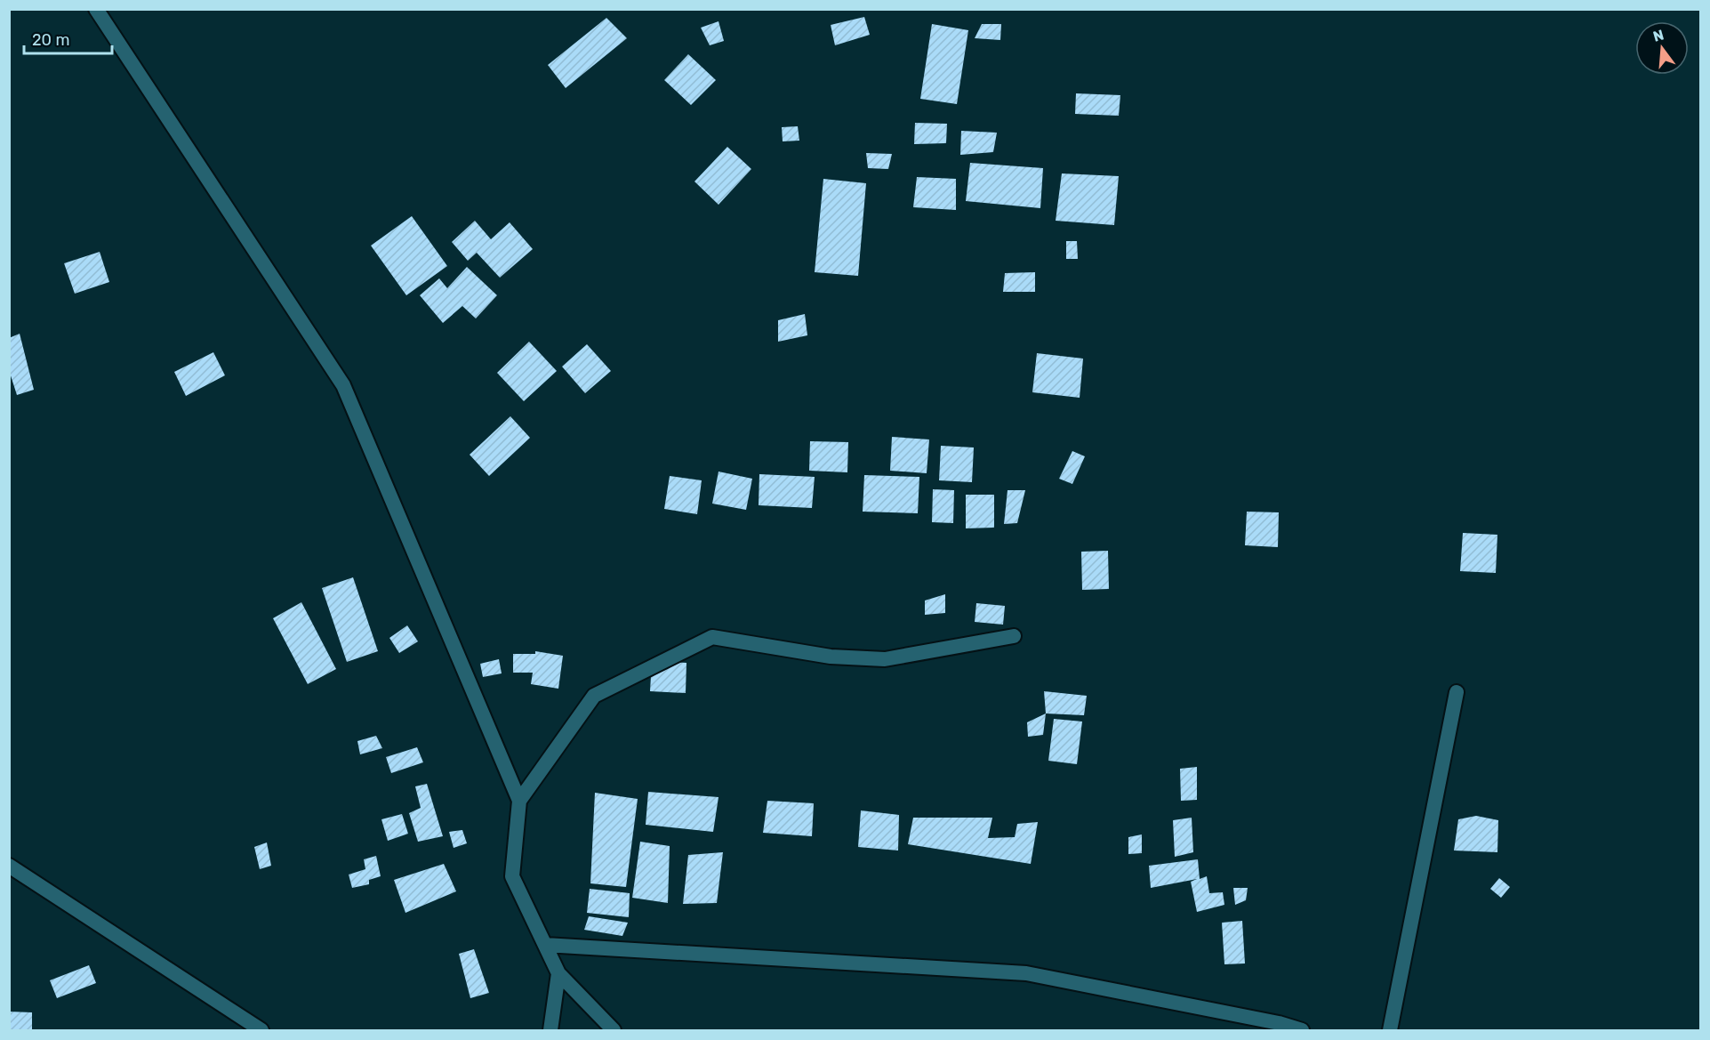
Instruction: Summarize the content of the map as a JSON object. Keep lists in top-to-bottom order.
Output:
{
  "scale_bar": "20 m",
  "north": "top"
}
